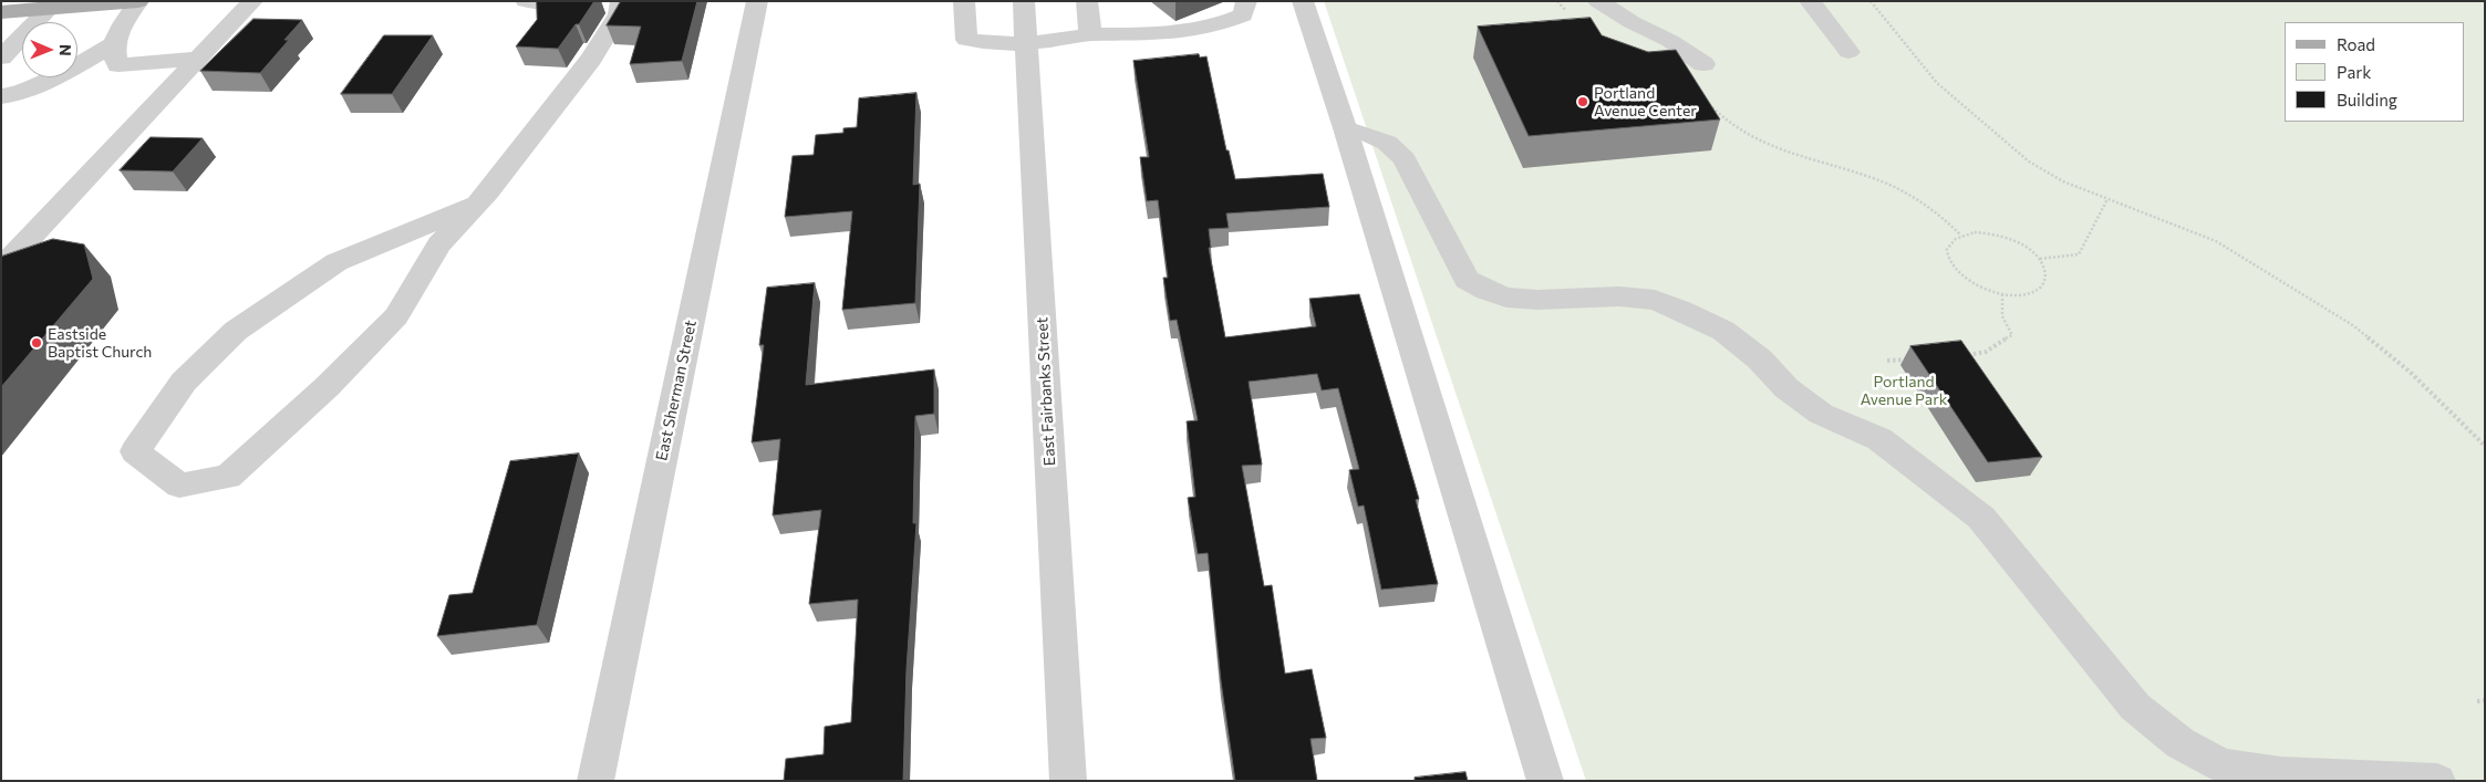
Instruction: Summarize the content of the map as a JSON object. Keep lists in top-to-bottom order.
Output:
{
  "streets": {
    "street": ["East Sherman Street", "East Fairbanks Street"]
  },
  "parks": ["Portland Avenue Park"],
  "places": ["Portland Avenue Center", "Eastside Baptist Church"],
  "legend": ["Road", "Park", "Building"],
  "north": "right"
}
